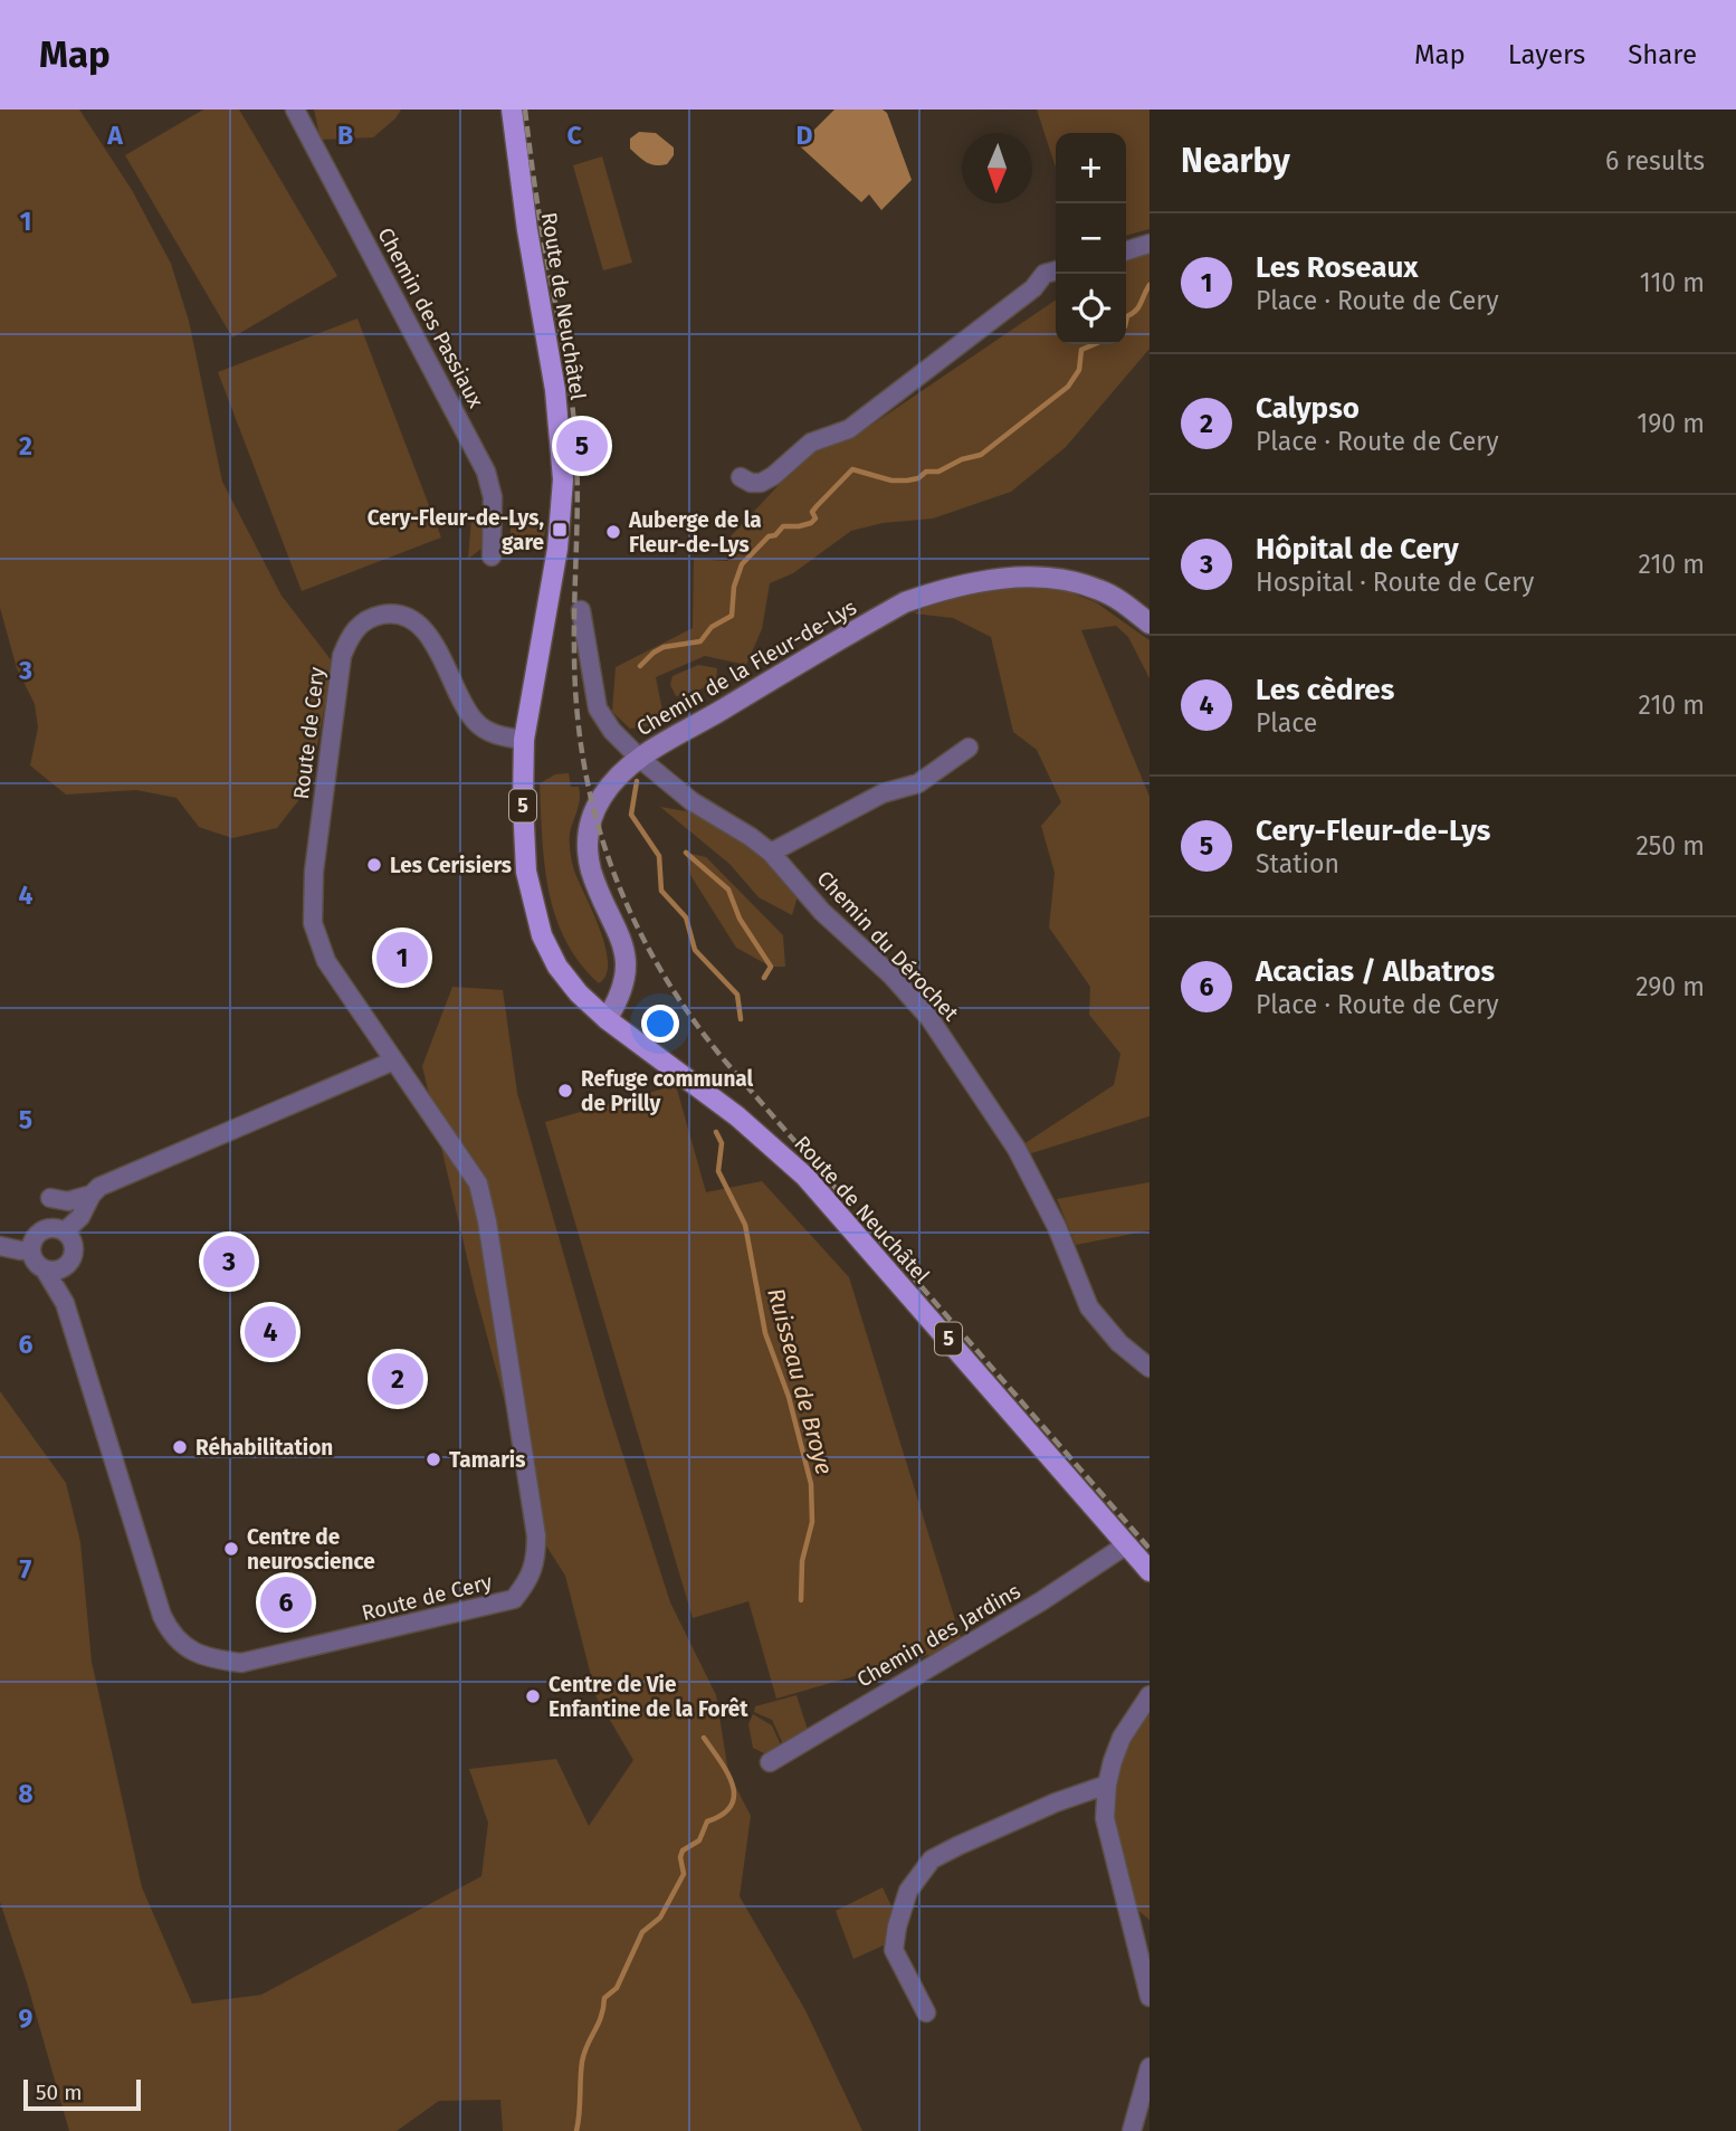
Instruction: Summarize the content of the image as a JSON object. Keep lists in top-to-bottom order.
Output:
{
  "streets": {
    "main road": ["Route de Neuchâtel", "5"],
    "street": [
      "Chemin des Passiaux",
      "Chemin de la Fleur-de-Lys",
      "Route de Cery",
      "Chemin du Dérochet",
      "Chemin des Jardins"
    ]
  },
  "crossings": [
    ["Route de Neuchâtel", "Chemin de la Fleur-de-Lys"],
    ["Route de Neuchâtel", "Route de Cery"],
    ["Route de Neuchâtel", "Chemin des Jardins"],
    ["Chemin de la Fleur-de-Lys", "Chemin du Dérochet"]
  ],
  "water": ["Ruisseau de Broye"],
  "places": {
    "transit": ["Cery-Fleur-de-Lys, gare"],
    "other": [
      "Auberge de la Fleur-de-Lys",
      "Les Cerisiers",
      "Refuge communal de Prilly",
      "Réhabilitation",
      "Tamaris",
      "Centre de neuroscience",
      "Centre de Vie Enfantine de la Forêt"
    ]
  },
  "scale_bar": "50 m",
  "north": "bottom",
  "page": {
    "header": "Map",
    "nav": ["Map", "Layers", "Share"],
    "heading": ["Nearby", "6 results"],
    "map_buttons": ["+", "−"],
    "list": [
      {
        "mark": "1",
        "name": "Les Roseaux",
        "note": "Place · Route de Cery",
        "value": "110 m"
      },
      {
        "mark": "2",
        "name": "Calypso",
        "note": "Place · Route de Cery",
        "value": "190 m"
      },
      {
        "mark": "3",
        "name": "Hôpital de Cery",
        "note": "Hospital · Route de Cery",
        "value": "210 m"
      },
      {
        "mark": "4",
        "name": "Les cèdres",
        "note": "Place",
        "value": "210 m"
      },
      {
        "mark": "5",
        "name": "Cery-Fleur-de-Lys",
        "note": "Station",
        "value": "250 m"
      },
      {
        "mark": "6",
        "name": "Acacias / Albatros",
        "note": "Place · Route de Cery",
        "value": "290 m"
      }
    ],
    "pins": [
      "5",
      "1",
      "3",
      "4",
      "2",
      "6"
    ],
    "scale": "50 m"
  },
  "grid": {
    "columns": [
      "A",
      "B",
      "C",
      "D"
    ],
    "rows": [
      "1",
      "2",
      "3",
      "4",
      "5",
      "6",
      "7",
      "8",
      "9"
    ]
  }
}
